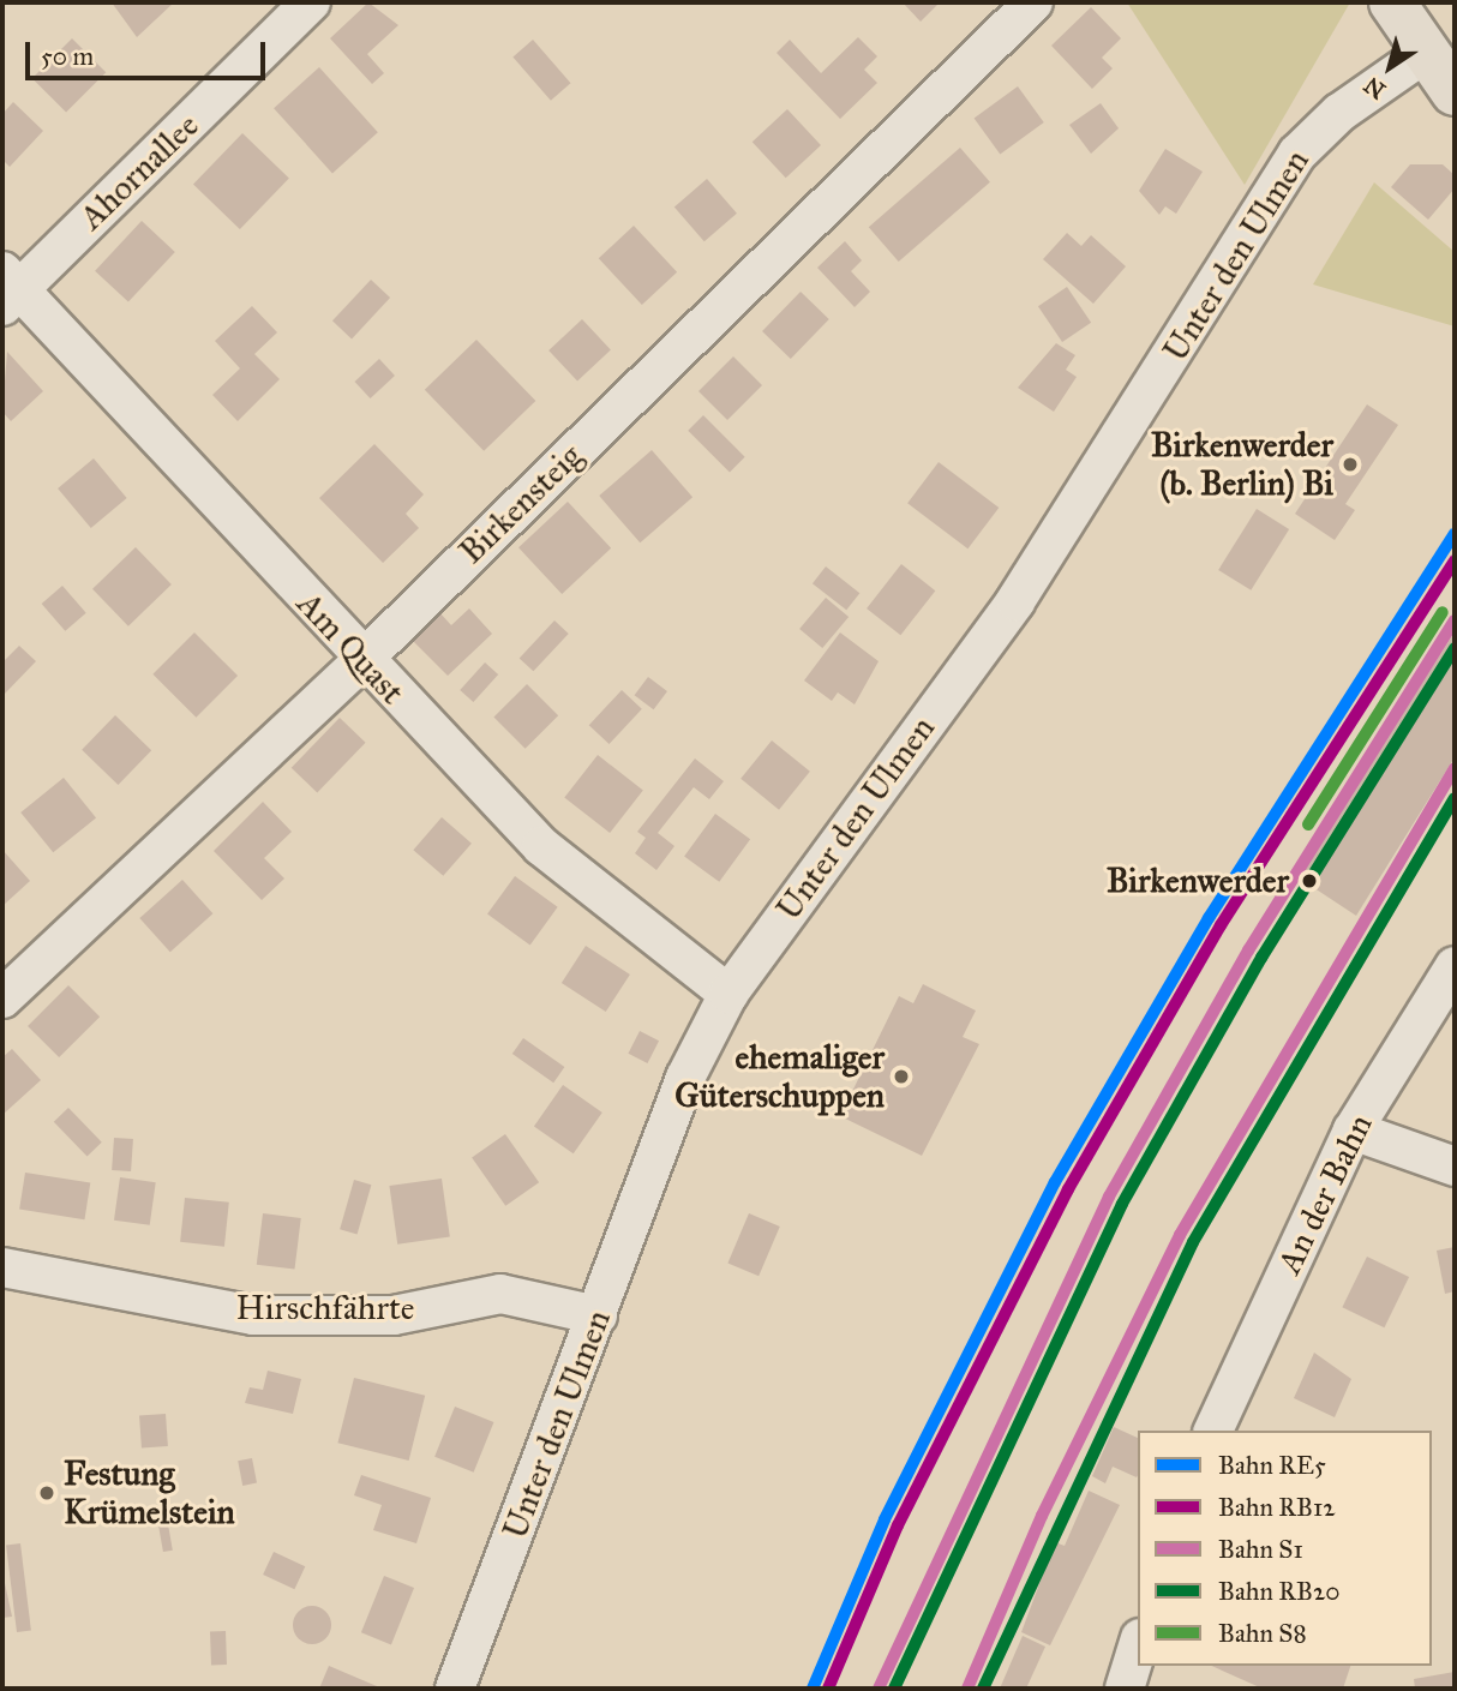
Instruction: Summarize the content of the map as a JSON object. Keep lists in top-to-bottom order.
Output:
{
  "streets": {
    "street": [
      "Ahornallee",
      "Unter den Ulmen",
      "Birkensteig",
      "Am Quast",
      "An der Bahn",
      "Hirschfährte"
    ]
  },
  "crossings": [
    ["Ahornallee", "Am Quast"],
    ["Unter den Ulmen", "Am Quast"],
    ["Unter den Ulmen", "Hirschfährte"],
    ["Birkensteig", "Am Quast"]
  ],
  "places": [
    "Birkenwerder (b. Berlin) Bi",
    "Birkenwerder",
    "ehemaliger Güterschuppen",
    "Festung Krümelstein"
  ],
  "lines": [
    "rail line RE5",
    "rail line RB12",
    "rail line S8",
    "rail line S1",
    "rail line RB20"
  ],
  "legend": [
    "Bahn RE5",
    "Bahn RB12",
    "Bahn S1",
    "Bahn RB20",
    "Bahn S8"
  ],
  "scale_bar": "50 m",
  "north": "bottom left"
}
